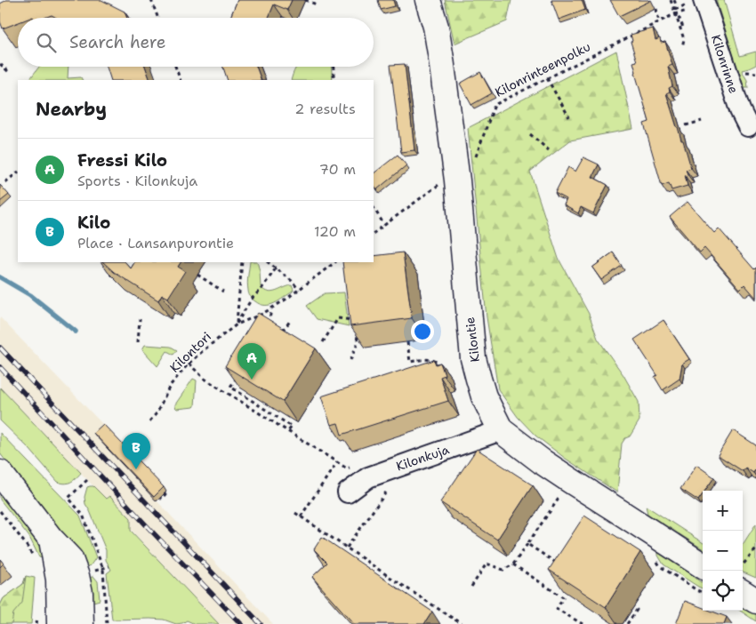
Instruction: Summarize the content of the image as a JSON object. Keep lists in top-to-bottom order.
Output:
{
  "streets": {
    "street": ["Kilonrinne", "Kilontie", "Kilonkuja"],
    "path": ["Kilonrinteenpolku", "Kilontori"]
  },
  "crossings": [
    ["Kilonrinteenpolku", "Kilontie"],
    ["Kilontie", "Kilonkuja"]
  ],
  "page": {
    "search": "Search here",
    "heading": ["Nearby", "2 results"],
    "list": [
      {
        "mark": "A",
        "name": "Fressi Kilo",
        "note": "Sports · Kilonkuja",
        "value": "70 m"
      },
      {
        "mark": "B",
        "name": "Kilo",
        "note": "Place · Lansanpurontie",
        "value": "120 m"
      }
    ],
    "pins": ["A", "B"],
    "map_buttons": ["+", "−"]
  }
}
